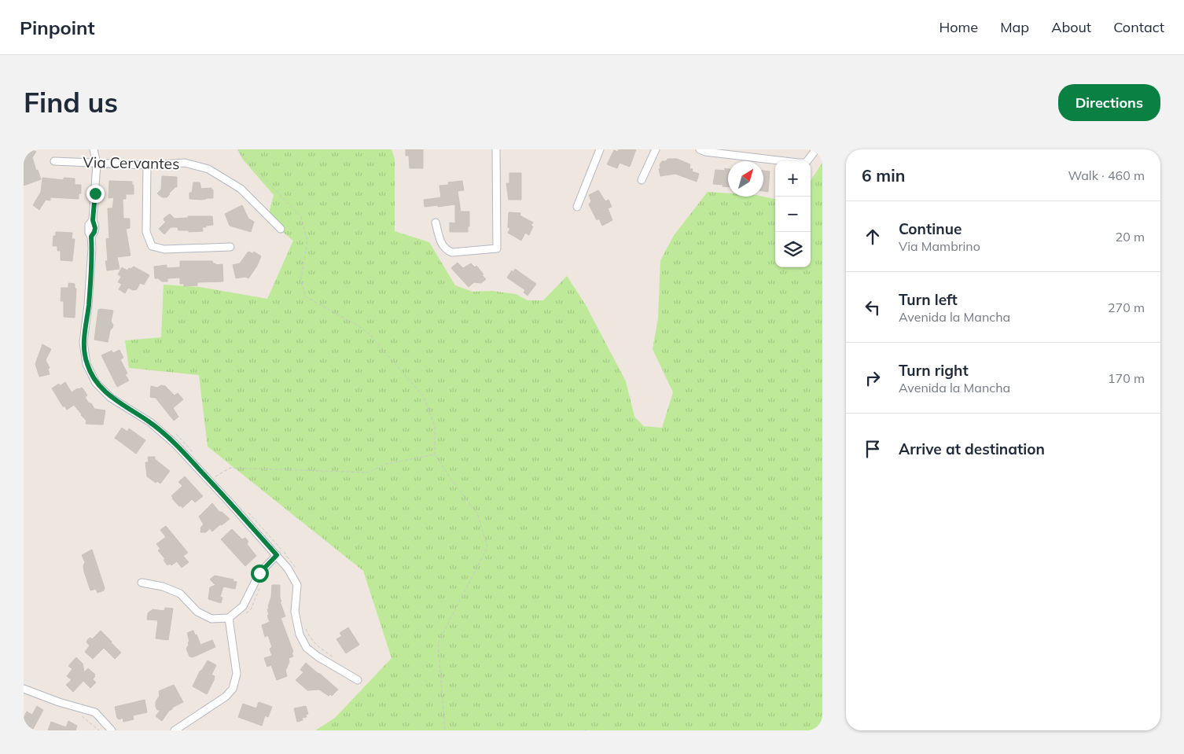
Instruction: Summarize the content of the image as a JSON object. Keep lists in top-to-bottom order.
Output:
{
  "streets": {
    "street": ["Via Cervantes"]
  },
  "north": "top right",
  "page": {
    "header": "Pinpoint",
    "nav": [
      "Home",
      "Map",
      "About",
      "Contact"
    ],
    "buttons": "Directions",
    "title": "Find us",
    "heading": ["6 min", "Walk · 460 m"],
    "map_buttons": ["+", "−"],
    "list": [
      ["Continue", "Via Mambrino", "20 m"],
      ["Turn left", "Avenida la Mancha", "270 m"],
      ["Turn right", "Avenida la Mancha", "170 m"],
      "Arrive at destination"
    ]
  }
}
